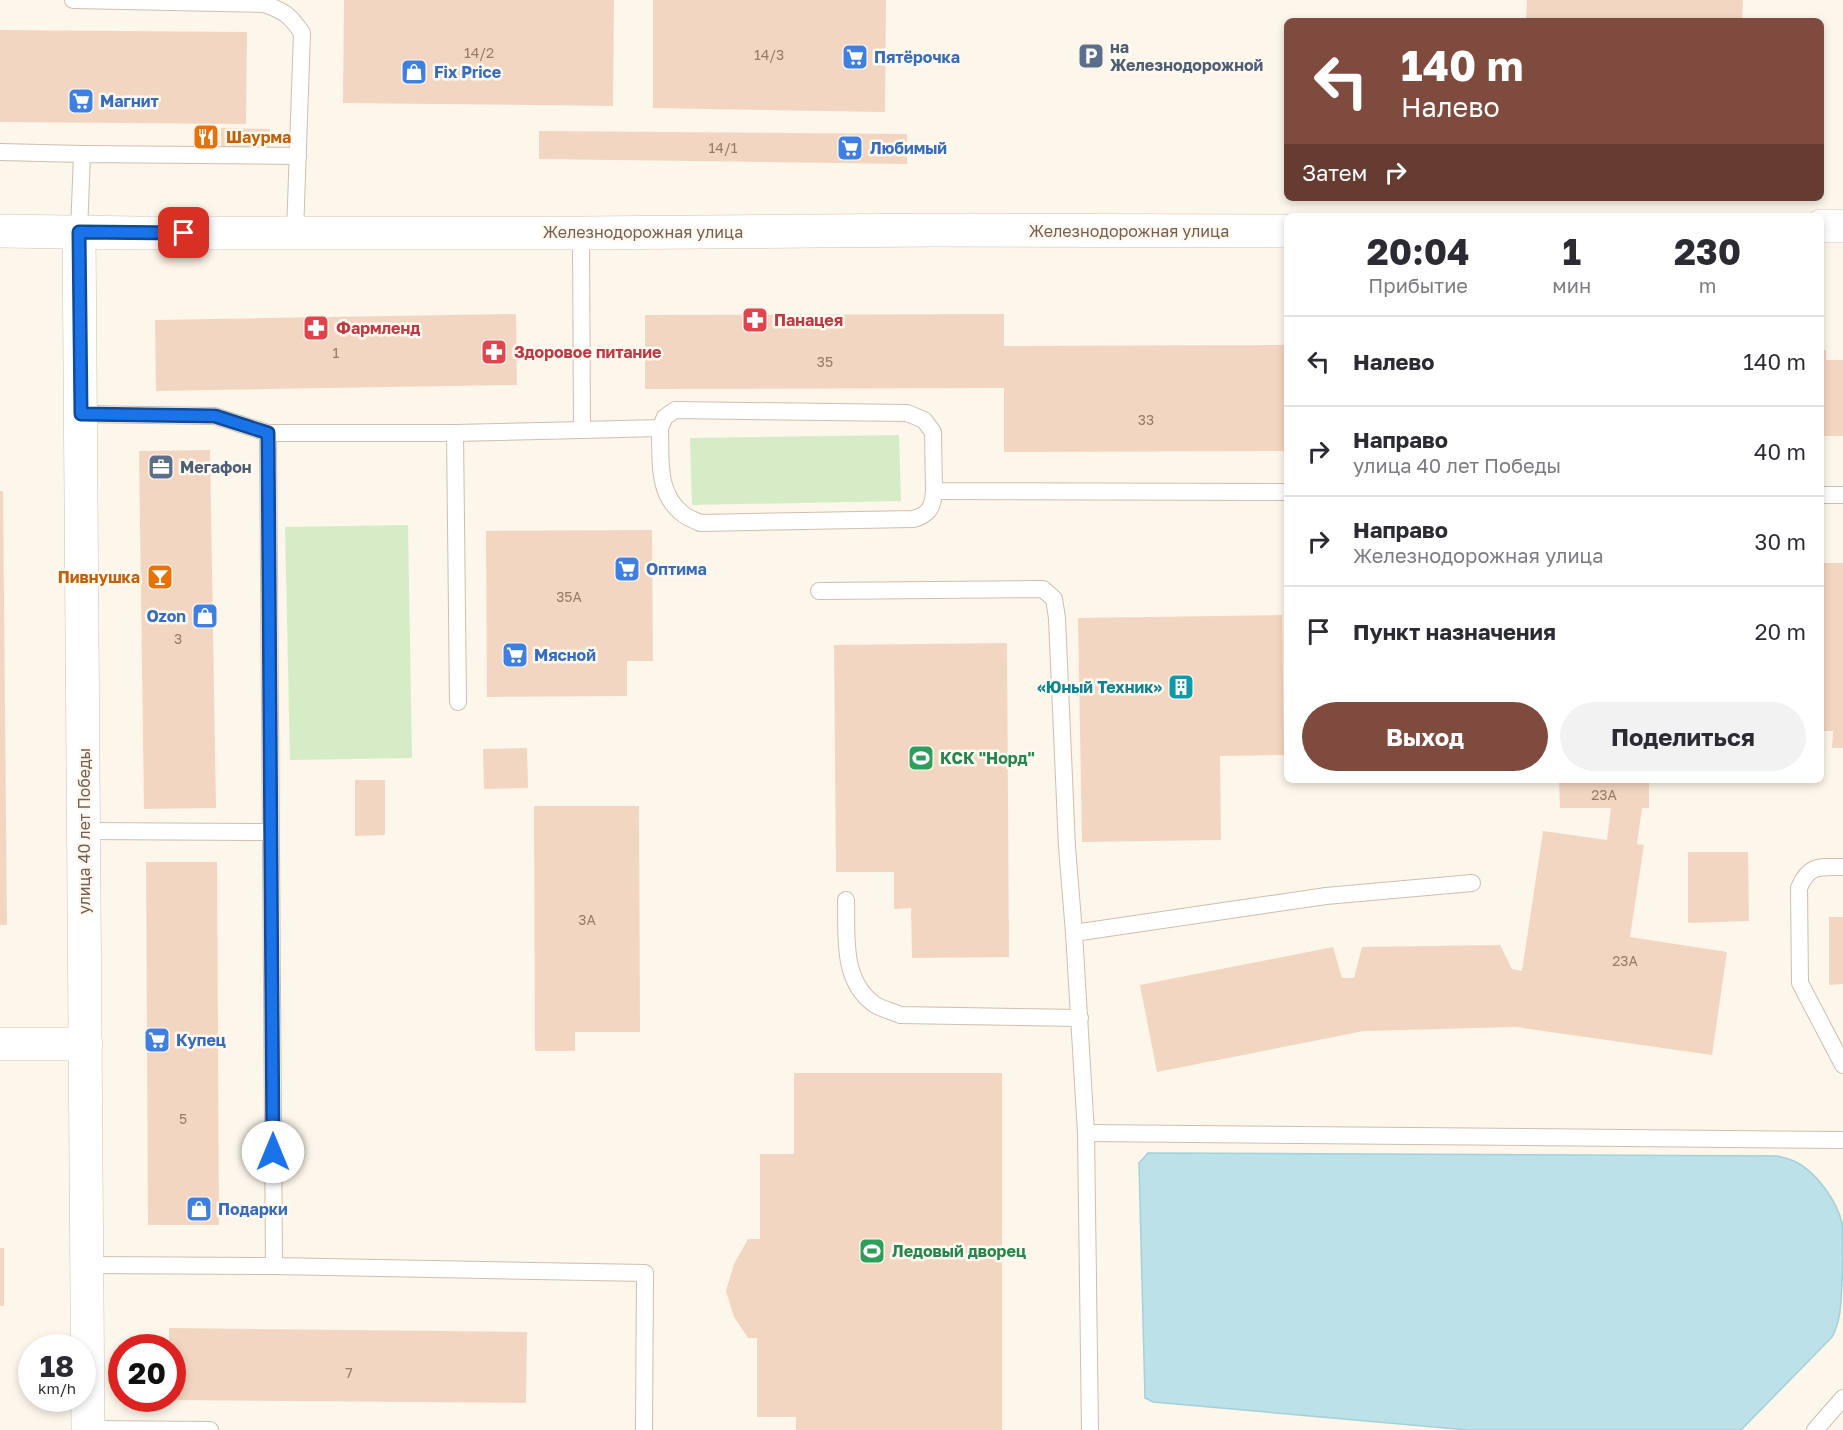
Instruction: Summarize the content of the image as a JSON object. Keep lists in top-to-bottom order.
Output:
{
  "streets": {
    "main road": ["Железнодорожная улица", "улица 40 лет Победы"]
  },
  "crossings": [
    ["Железнодорожная улица", "улица 40 лет Победы"]
  ],
  "places": {
    "parking": ["на Железнодорожной"],
    "supermarket": [
      "Пятёрочка",
      "Магнит",
      "Любимый",
      "Оптима",
      "Мясной",
      "Купец"
    ],
    "shop": ["Fix Price", "Ozon", "Подарки"],
    "restaurant": ["Шаурма"],
    "pharmacy": ["Панацея", "Фармленд", "Здоровое питание"],
    "office": ["Мегафон"],
    "bar": ["Пивнушка"],
    "building": ["«Юный Техник»"],
    "sports": ["КСК \"Норд\"", "Ледовый дворец"]
  },
  "house_numbers": [
    "14/2",
    "14/3",
    "14/1",
    "1",
    "35",
    "33",
    "35А",
    "3",
    "23А",
    "3А",
    "23А",
    "5",
    "7"
  ],
  "page": {
    "turn": ["140 m", "Налево"],
    "then": "Затем",
    "eta": [
      "20:04",
      "Прибытие",
      "1",
      "мин",
      "230",
      "m"
    ],
    "list": [
      {
        "name": "Налево",
        "value": "140 m"
      },
      {
        "name": "Направо",
        "note": "улица 40 лет Победы",
        "value": "40 m"
      },
      {
        "name": "Направо",
        "note": "Железнодорожная улица",
        "value": "30 m"
      },
      {
        "name": "Пункт назначения",
        "value": "20 m"
      }
    ],
    "buttons": ["Выход", "Поделиться"],
    "speed": "18 km/h",
    "limit": "20"
  }
}
